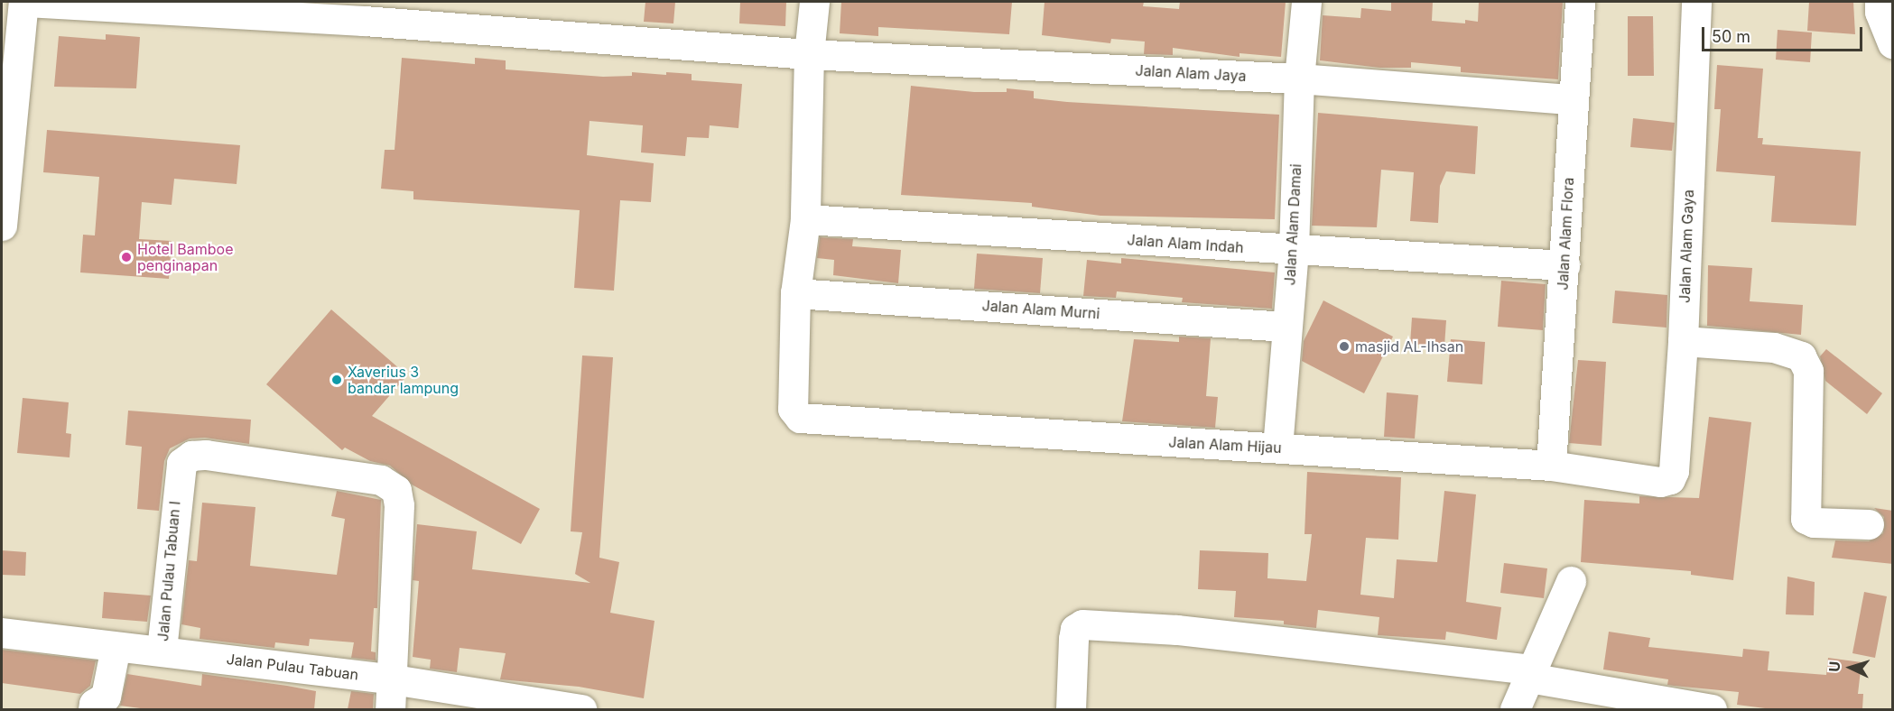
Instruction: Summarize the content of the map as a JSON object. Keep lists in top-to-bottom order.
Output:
{
  "streets": {
    "street": [
      "Jalan Alam Jaya",
      "Jalan Alam Damai",
      "Jalan Alam Flora",
      "Jalan Alam Indah",
      "Jalan Alam Gaya",
      "Jalan Alam Murni",
      "Jalan Alam Hijau",
      "Jalan Pulau Tabuan I",
      "Jalan Pulau Tabuan"
    ]
  },
  "crossings": [
    ["Jalan Alam Jaya", "Jalan Alam Damai"],
    ["Jalan Alam Jaya", "Jalan Alam Flora"],
    ["Jalan Alam Damai", "Jalan Alam Indah"],
    ["Jalan Alam Damai", "Jalan Alam Murni"],
    ["Jalan Alam Damai", "Jalan Alam Hijau"],
    ["Jalan Alam Flora", "Jalan Alam Indah"],
    ["Jalan Alam Flora", "Jalan Alam Hijau"],
    ["Jalan Alam Gaya", "Jalan Alam Hijau"],
    ["Jalan Alam Murni", "Jalan Alam Hijau"],
    ["Jalan Pulau Tabuan I", "Jalan Pulau Tabuan"]
  ],
  "places": ["Hotel Bamboe penginapan", "masjid AL-Ihsan", "Xaverius 3 bandar lampung"],
  "scale_bar": "50 m",
  "north": "left"
}
